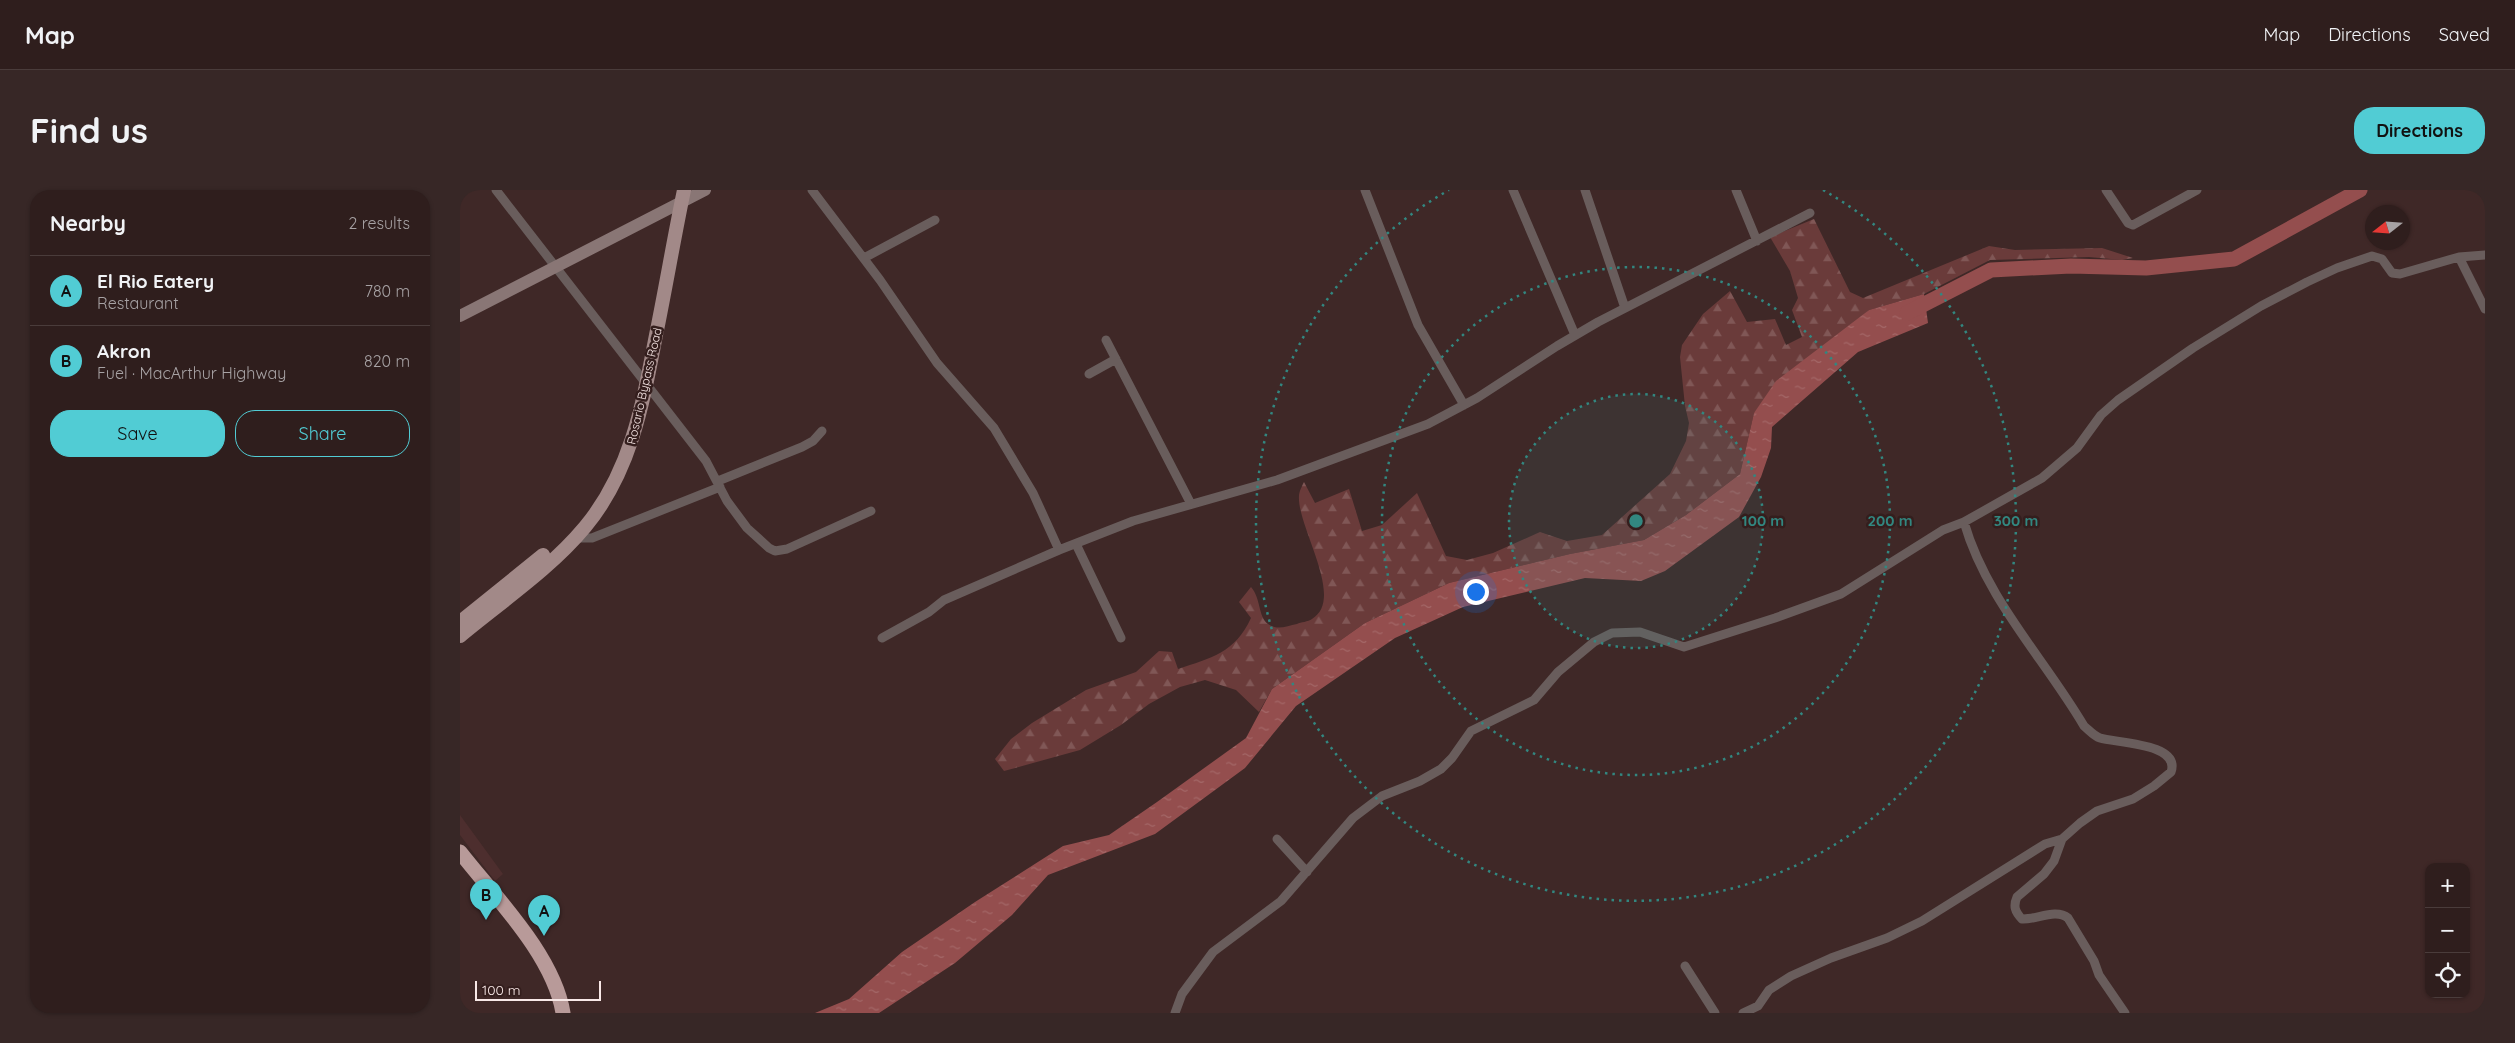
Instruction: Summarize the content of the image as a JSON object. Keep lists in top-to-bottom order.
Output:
{
  "streets": {
    "main road": ["Rosario Bypass Road"]
  },
  "scale_bar": "100 m",
  "north": "left",
  "page": {
    "header": "Map",
    "nav": ["Map", "Directions", "Saved"],
    "buttons": [
      "Directions",
      ["Save", "Share"]
    ],
    "title": "Find us",
    "heading": ["Nearby", "2 results"],
    "list": [
      {
        "mark": "A",
        "name": "El Rio Eatery",
        "note": "Restaurant",
        "value": "780 m"
      },
      {
        "mark": "B",
        "name": "Akron",
        "note": "Fuel · MacArthur Highway",
        "value": "820 m"
      }
    ],
    "map_buttons": ["+", "−"],
    "pins": ["B", "A"],
    "scale": "100 m"
  },
  "rings": ["100 m", "200 m", "300 m"]
}
